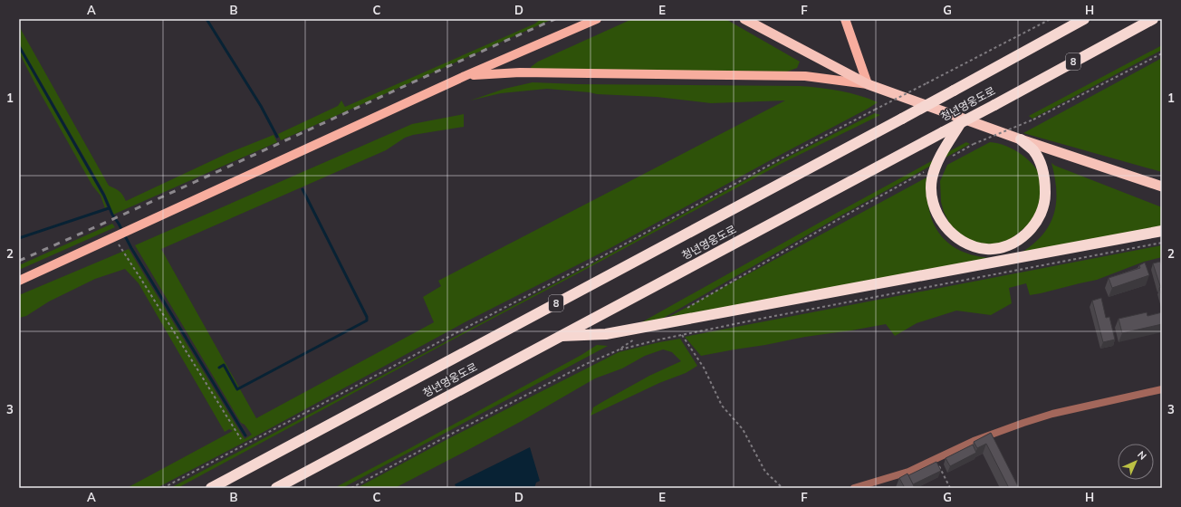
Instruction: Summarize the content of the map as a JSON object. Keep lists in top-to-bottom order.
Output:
{
  "streets": {
    "highway": ["8", "청년영웅도로"]
  },
  "north": "top right",
  "grid": {
    "columns": [
      "A",
      "B",
      "C",
      "D",
      "E",
      "F",
      "G",
      "H"
    ],
    "rows": ["1", "2", "3"]
  }
}
